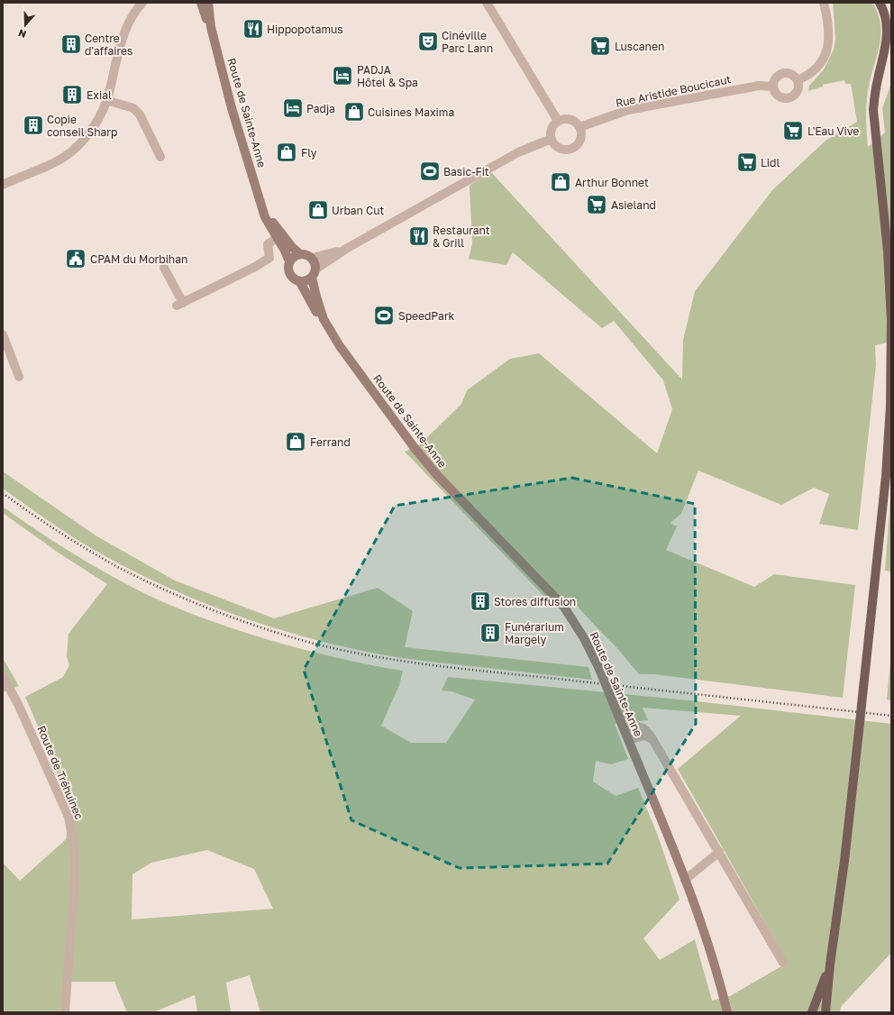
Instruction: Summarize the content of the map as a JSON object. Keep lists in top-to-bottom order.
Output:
{
  "streets": {
    "main road": ["Route de Sainte-Anne"],
    "street": ["Rue Aristide Boucicaut", "Route de Tréhuinec"]
  },
  "places": {
    "restaurant": ["Hippopotamus", "Restaurant & Grill"],
    "theatre": ["Cinéville Parc Lann"],
    "building": [
      "Centre d'affaires",
      "Exial",
      "Copie conseil Sharp",
      "Stores diffusion",
      "Funérarium Margely"
    ],
    "supermarket": [
      "Luscanen",
      "L'Eau Vive",
      "Lidl",
      "Asieland"
    ],
    "hotel": ["PADJA Hôtel & Spa", "Padja"],
    "shop": [
      "Cuisines Maxima",
      "Fly",
      "Arthur Bonnet",
      "Urban Cut",
      "Ferrand"
    ],
    "sports": ["Basic-Fit", "SpeedPark"],
    "public building": ["CPAM du Morbihan"]
  },
  "north": "bottom"
}
